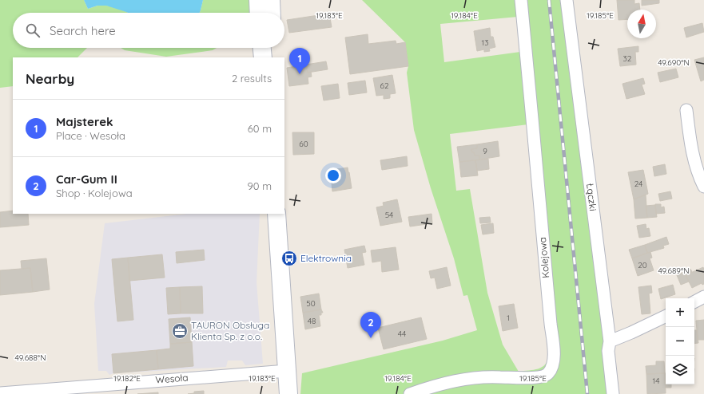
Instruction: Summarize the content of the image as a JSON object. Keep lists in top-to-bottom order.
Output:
{
  "streets": {
    "street": ["Łączki", "Kolejowa", "Wesoła"]
  },
  "places": {
    "bus stop": ["Elektrownia"],
    "office": ["TAURON Obsługa Klienta Sp. z o.o."]
  },
  "house_numbers": [
    "13",
    "32",
    "62",
    "60",
    "9",
    "24",
    "54",
    "20",
    "50",
    "1",
    "48",
    "44",
    "14"
  ],
  "north": "top",
  "page": {
    "search": "Search here",
    "pins": ["1", "2"],
    "heading": ["Nearby", "2 results"],
    "list": [
      {
        "mark": "1",
        "name": "Majsterek",
        "note": "Place · Wesoła",
        "value": "60 m"
      },
      {
        "mark": "2",
        "name": "Car-Gum II",
        "note": "Shop · Kolejowa",
        "value": "90 m"
      }
    ],
    "map_buttons": ["+", "−"]
  },
  "coordinates": [
    "19.183°E",
    "19.184°E",
    "19.185°E",
    "49.690°N",
    "49.689°N",
    "49.688°N",
    "19.182°E"
  ]
}
